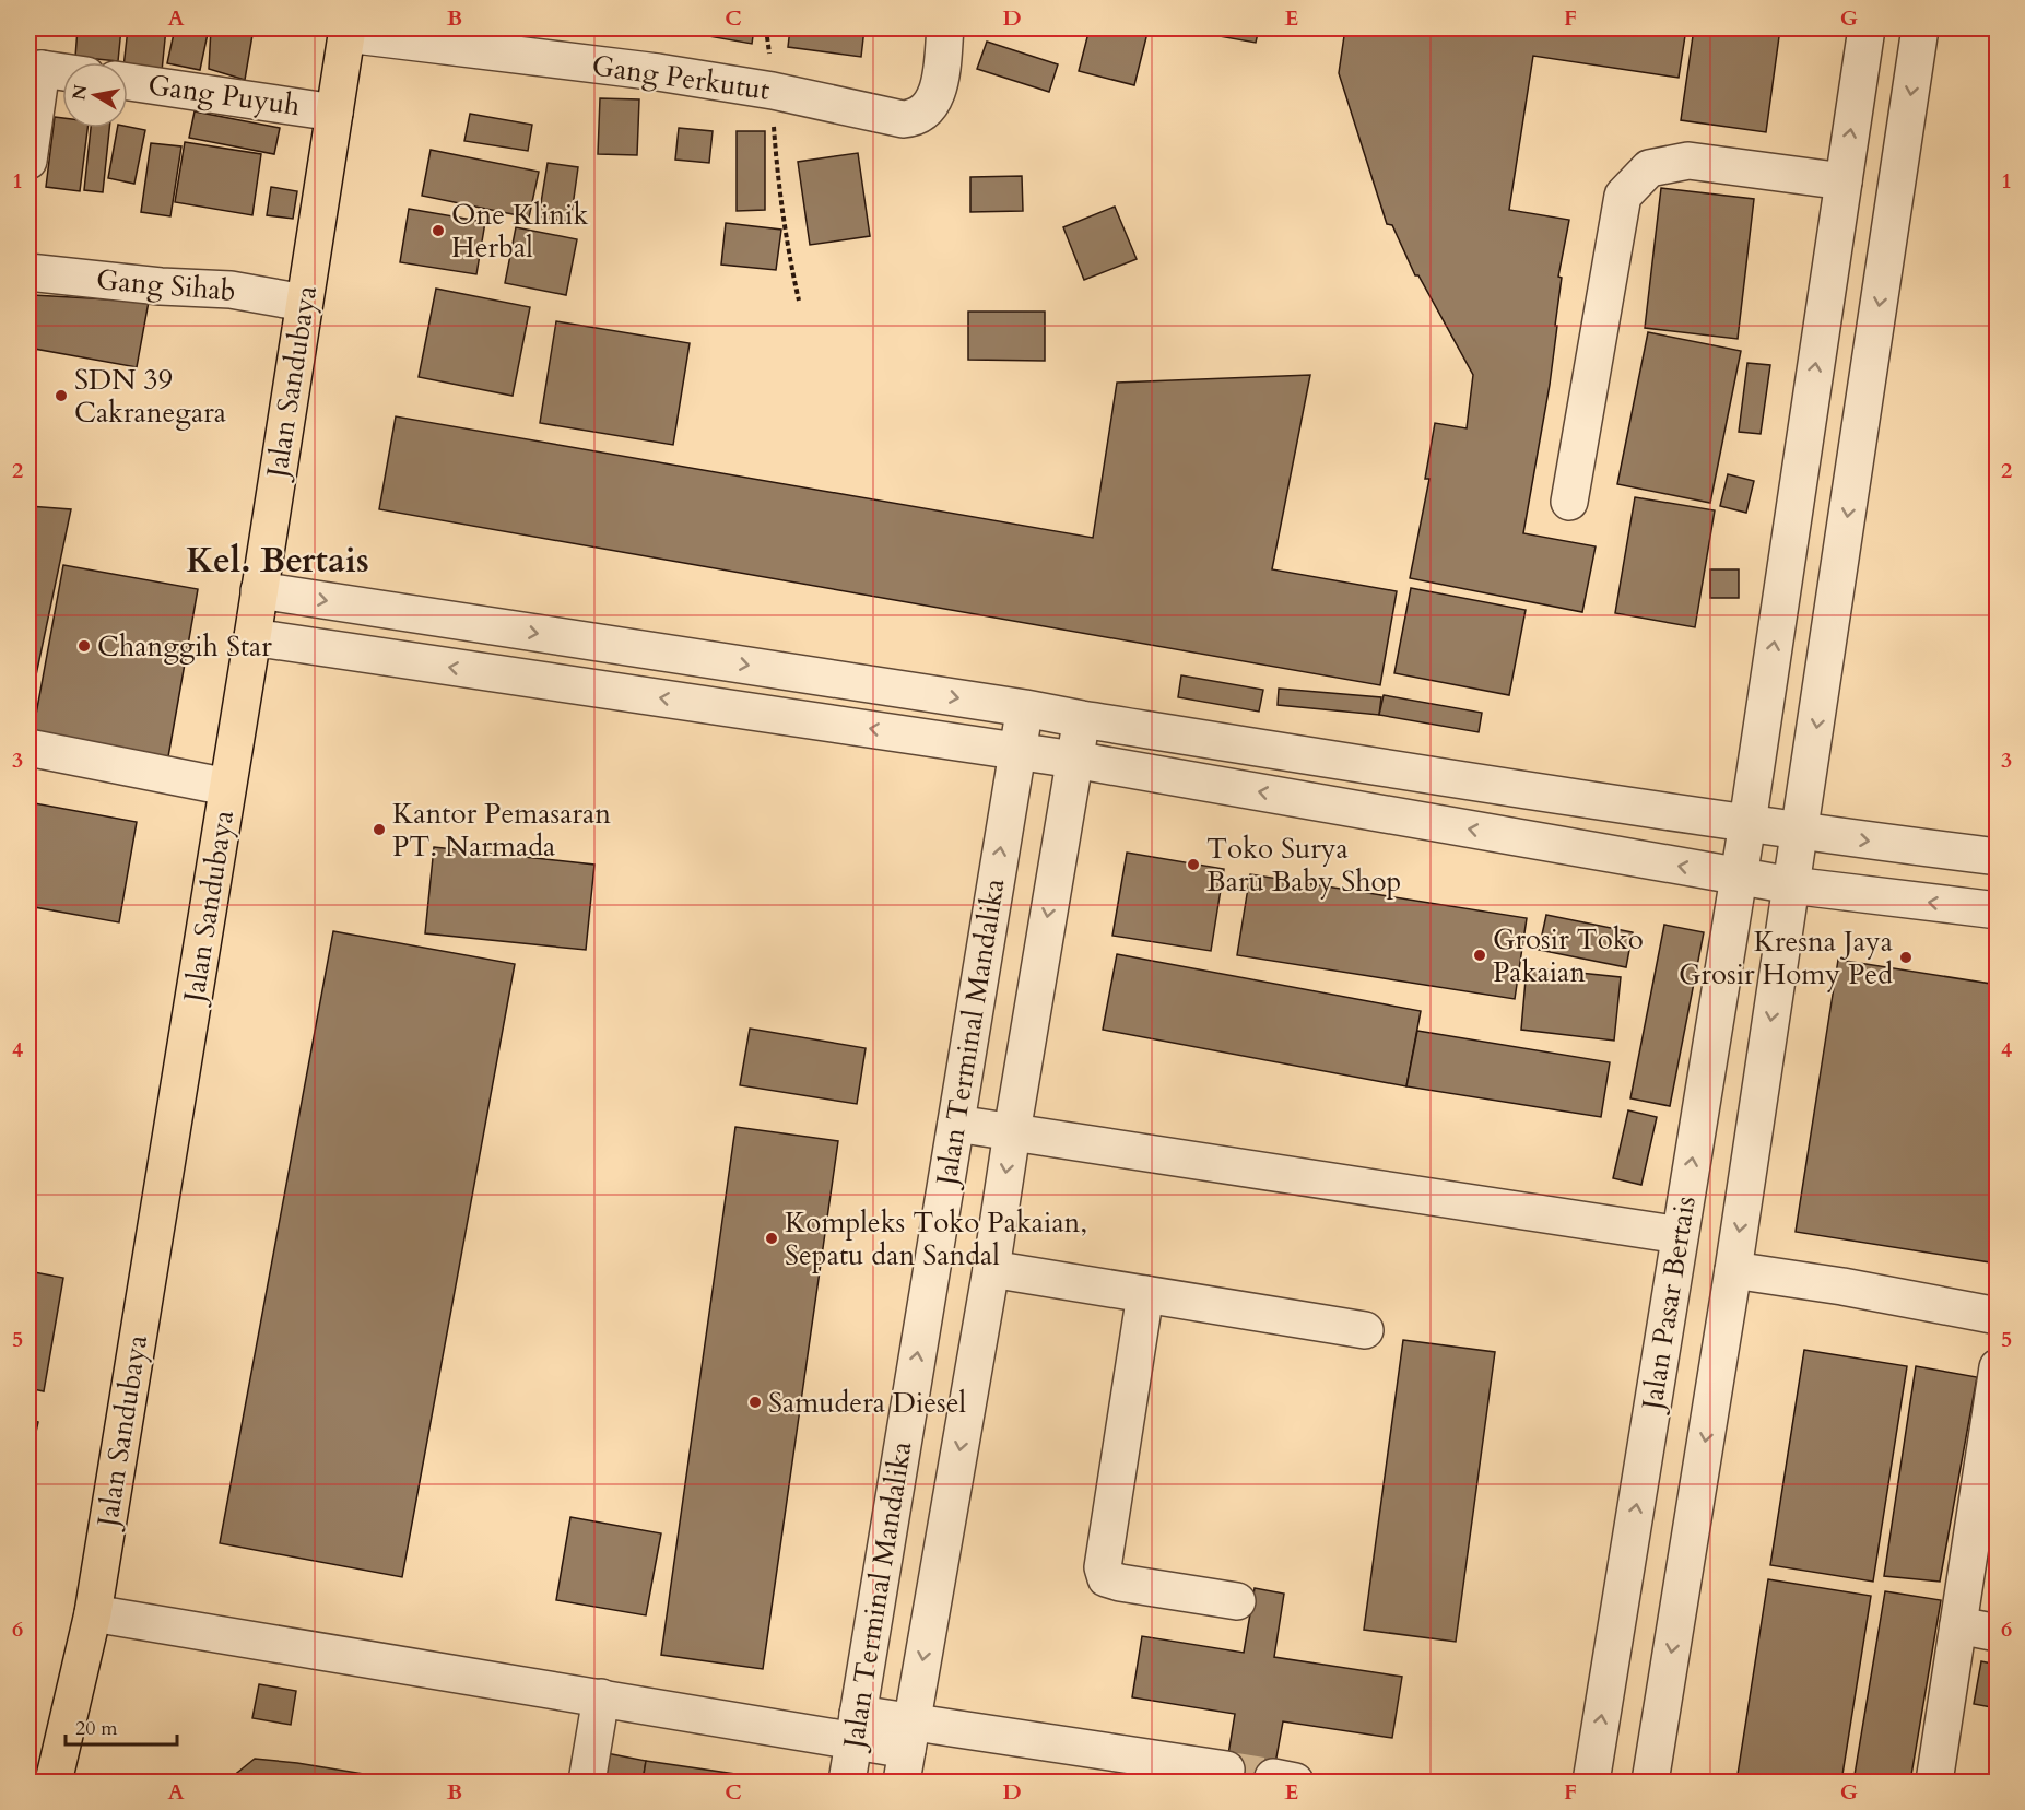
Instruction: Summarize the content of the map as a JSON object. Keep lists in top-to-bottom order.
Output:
{
  "streets": {
    "highway": ["Jalan Sandubaya"],
    "street": [
      "Gang Perkutut",
      "Gang Puyuh",
      "Gang Sihab",
      "Jalan Terminal Mandalika",
      "Jalan Pasar Bertais"
    ]
  },
  "crossings": [
    ["Gang Perkutut", "Jalan Sandubaya"],
    ["Gang Puyuh", "Jalan Sandubaya"],
    ["Gang Sihab", "Jalan Sandubaya"]
  ],
  "districts": ["Kel. Bertais"],
  "places": [
    "One Klinik Herbal",
    "SDN 39 Cakranegara",
    "Changgih Star",
    "Kantor Pemasaran PT. Narmada",
    "Toko Surya Baru Baby Shop",
    "Grosir Toko Pakaian",
    "Kresna Jaya Grosir Homy Ped",
    "Kompleks Toko Pakaian, Sepatu dan Sandal",
    "Samudera Diesel"
  ],
  "scale_bar": "20 m",
  "north": "left",
  "grid": {
    "columns": [
      "A",
      "B",
      "C",
      "D",
      "E",
      "F",
      "G"
    ],
    "rows": [
      "1",
      "2",
      "3",
      "4",
      "5",
      "6"
    ]
  }
}
